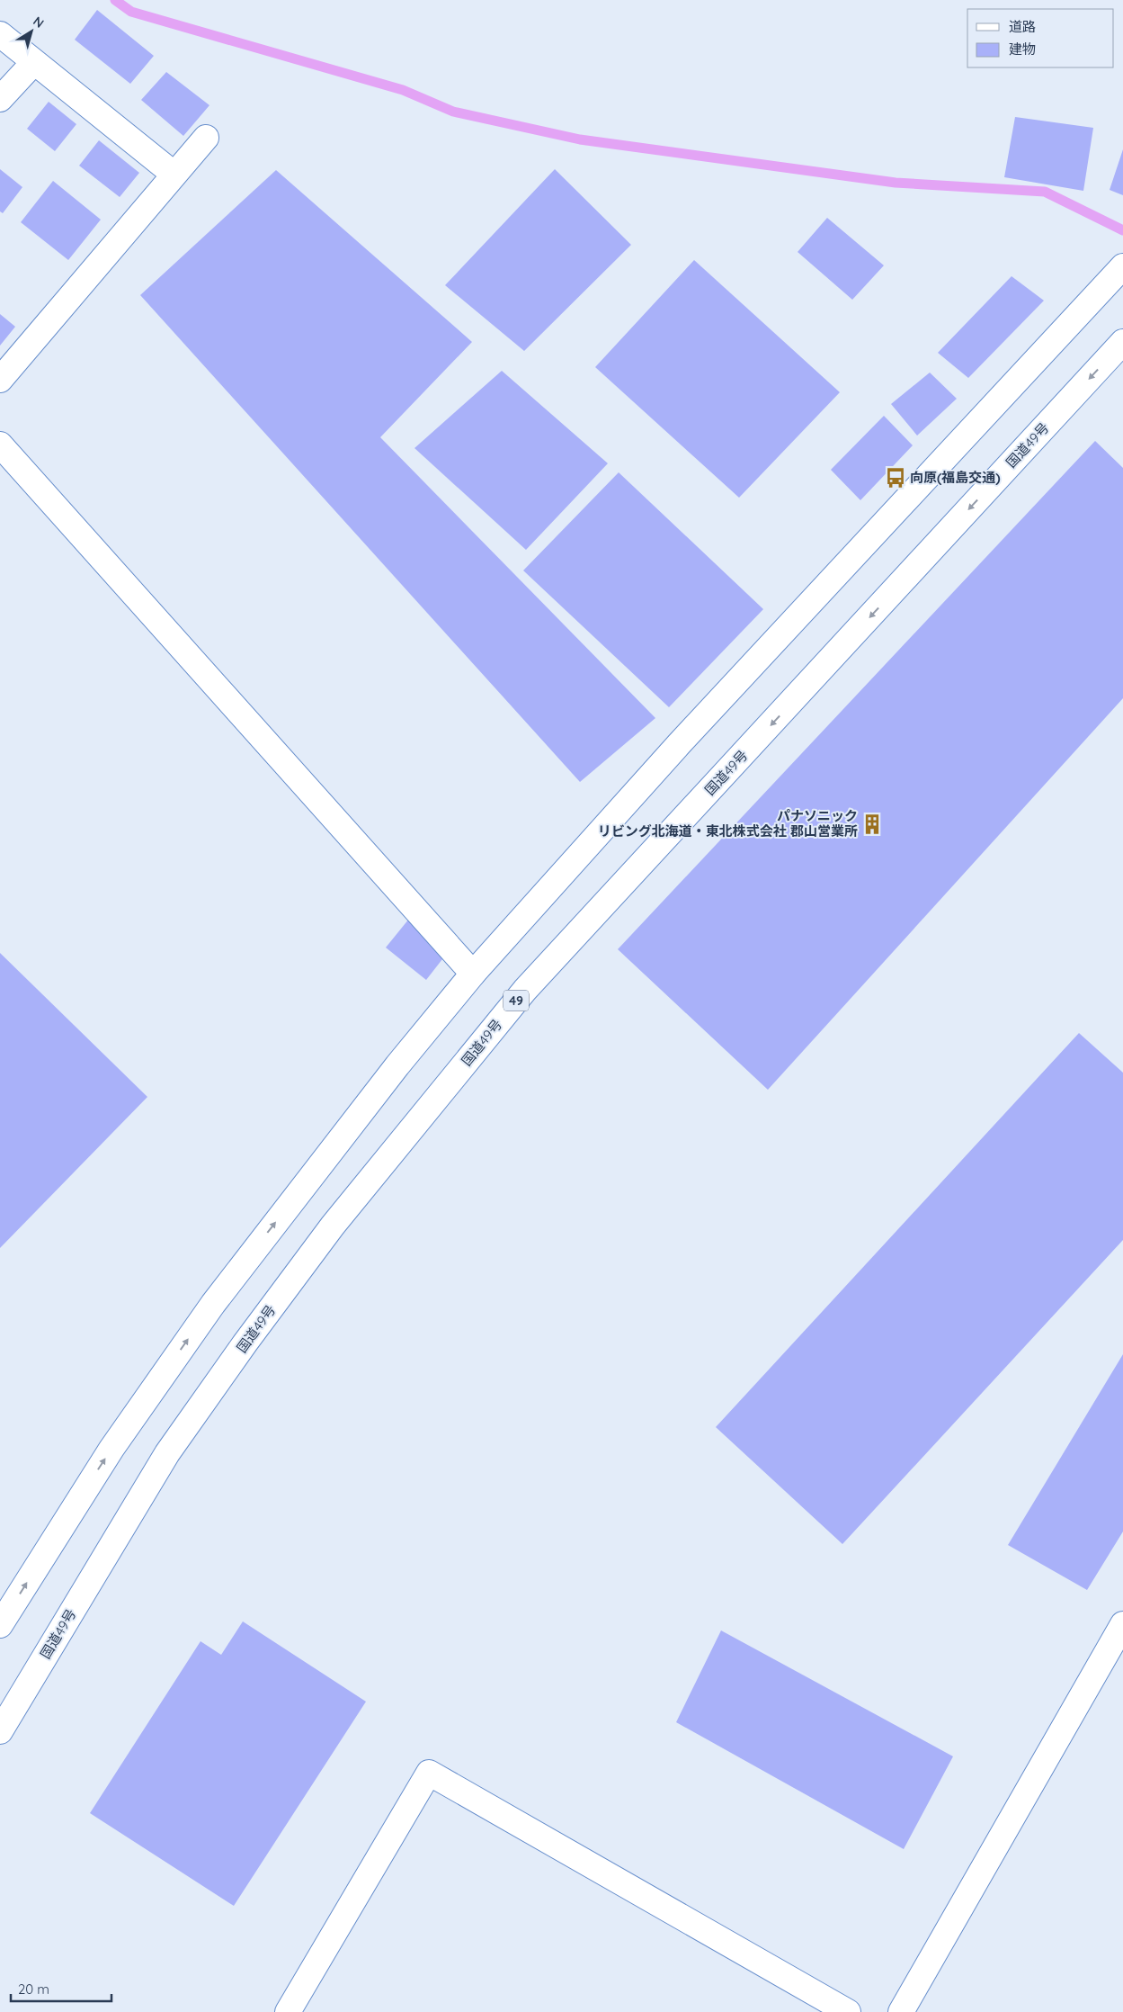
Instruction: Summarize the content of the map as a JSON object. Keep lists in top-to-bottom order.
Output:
{
  "streets": {
    "main road": ["国道49号", "49"]
  },
  "places": {
    "bus stop": ["向原(福島交通)"],
    "building": ["パナソニック リビング北海道・東北株式会社 郡山営業所"]
  },
  "legend": ["道路", "建物"],
  "scale_bar": "20 m",
  "north": "top right"
}
